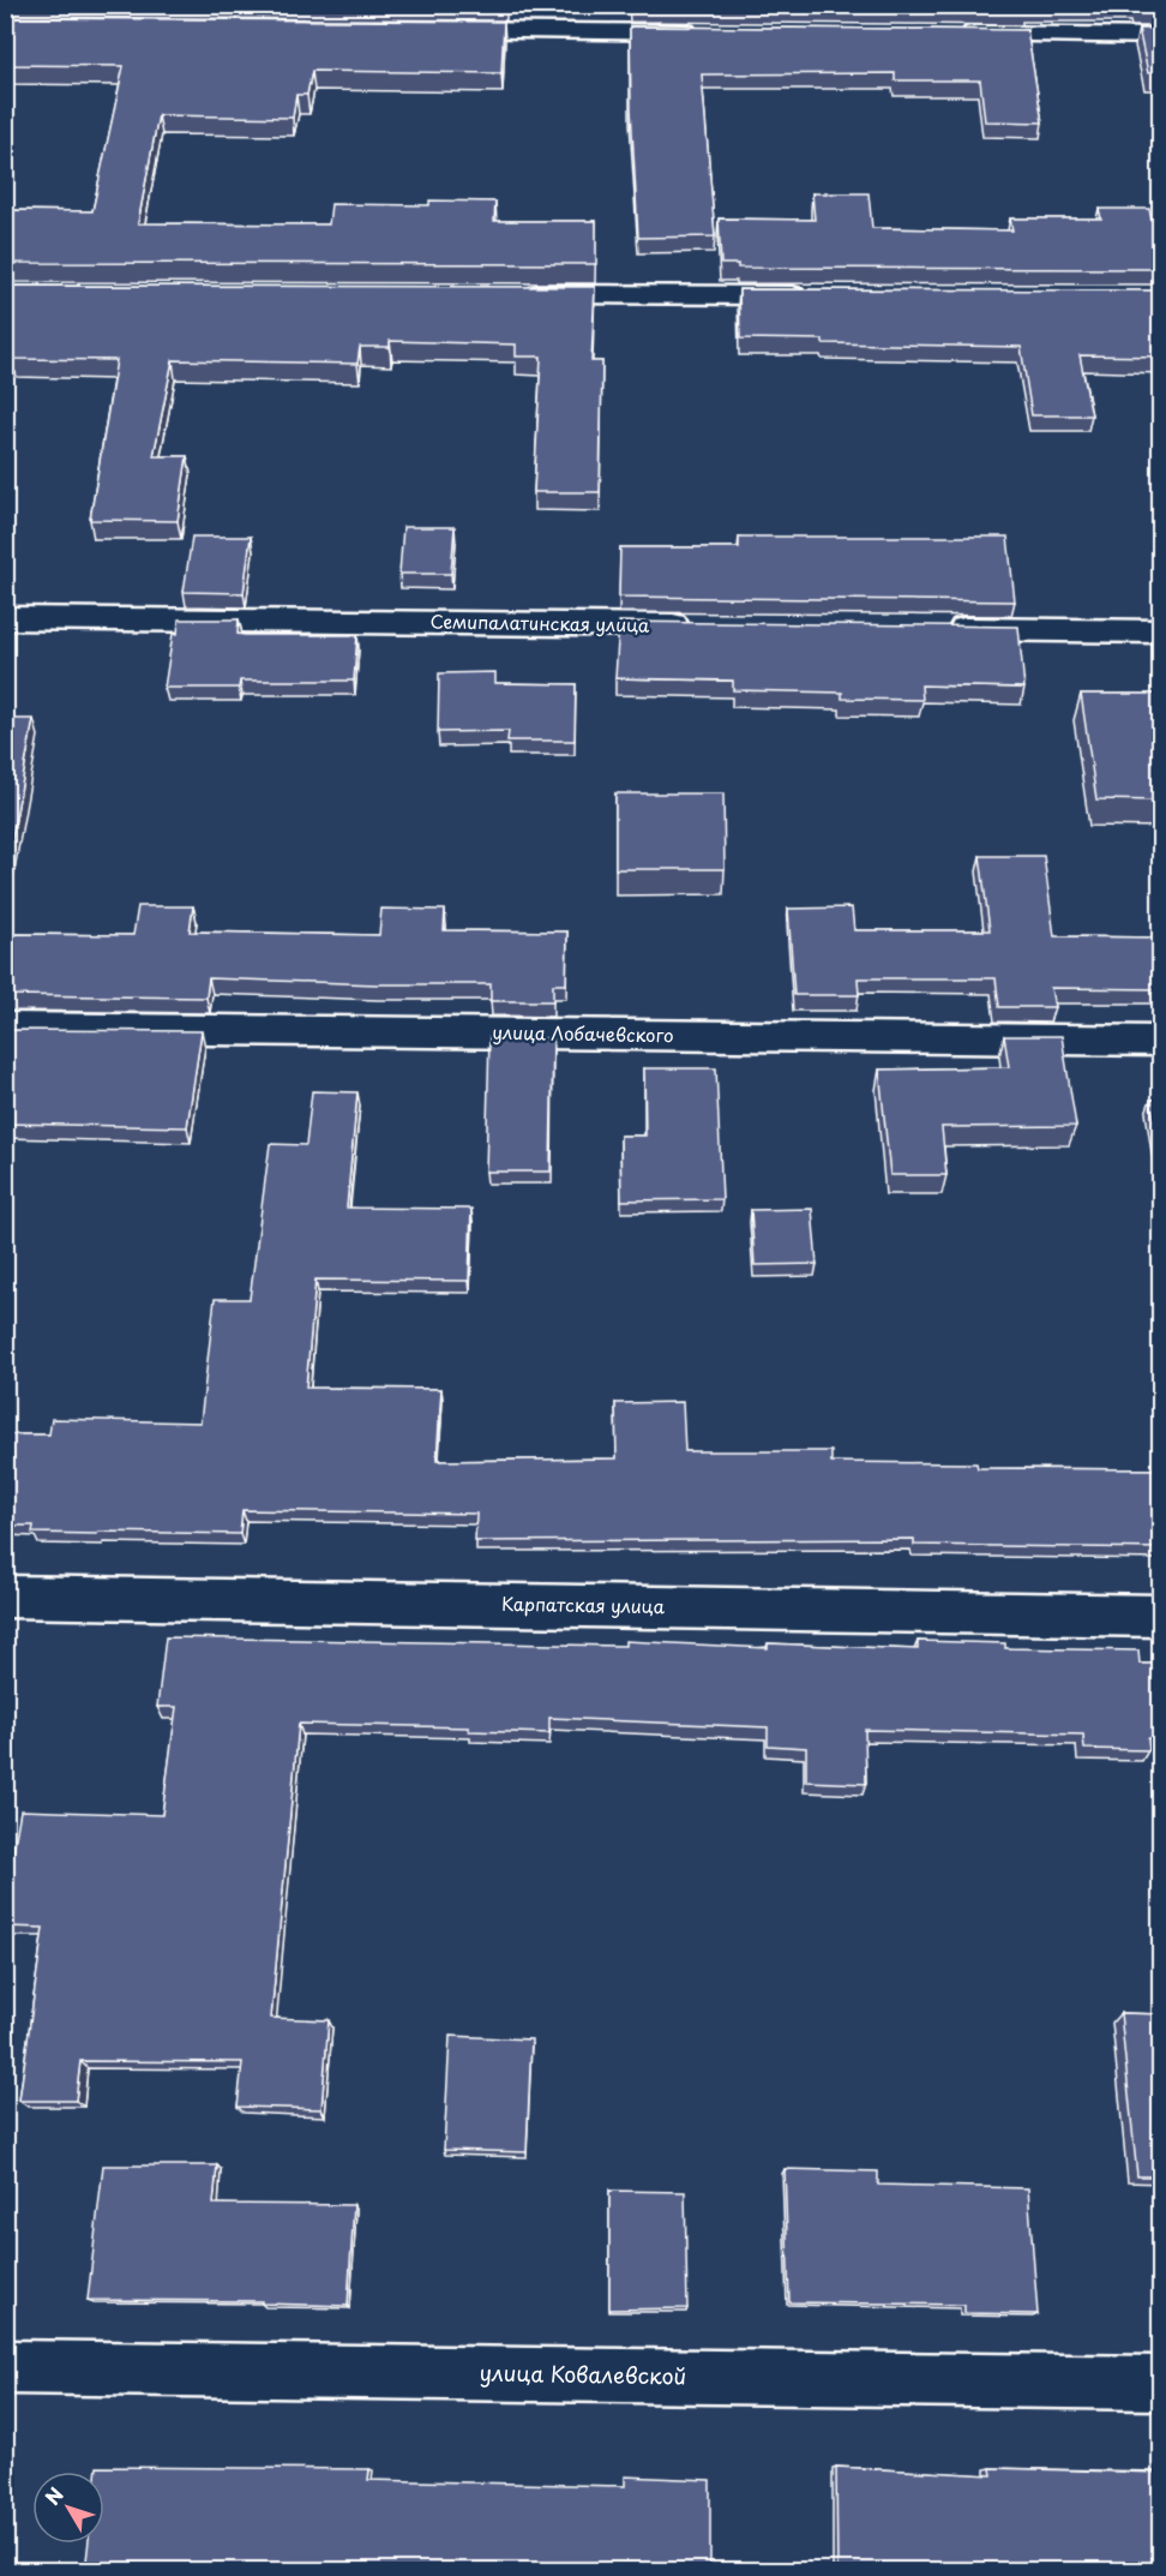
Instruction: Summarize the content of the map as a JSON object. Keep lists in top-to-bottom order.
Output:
{
  "streets": {
    "street": [
      "Семипалатинская улица",
      "улица Лобачевского",
      "Карпатская улица",
      "улица Ковалевской"
    ]
  },
  "north": "top left"
}
